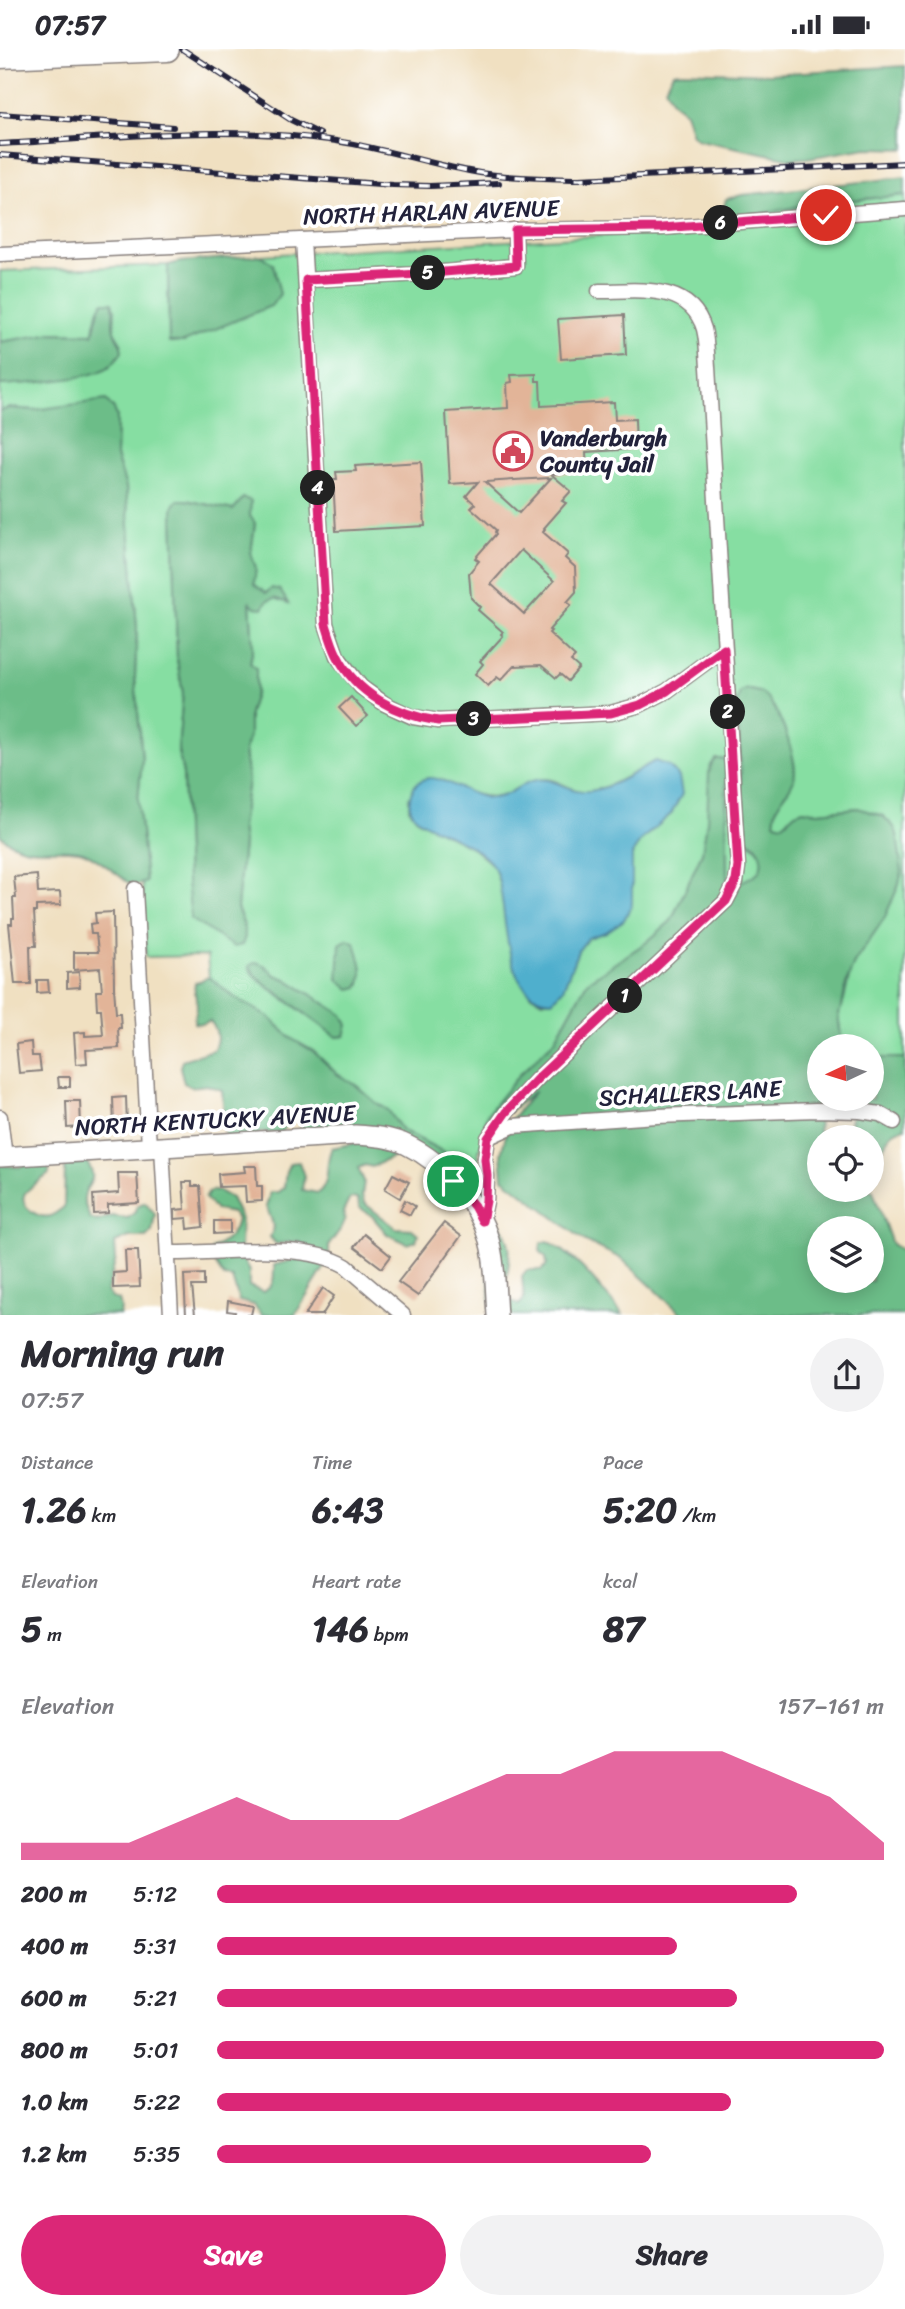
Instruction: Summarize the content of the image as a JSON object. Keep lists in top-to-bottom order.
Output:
{
  "streets": {
    "street": ["NORTH HARLAN AVENUE", "SCHALLERS LANE", "NORTH KENTUCKY AVENUE"]
  },
  "places": {
    "public building": ["Vanderburgh County Jail"]
  },
  "north": "left",
  "page": {
    "status": "07:57",
    "pins": [
      "6",
      "5",
      "4",
      "2",
      "3",
      "1"
    ],
    "heading": ["Morning run", "07:57"],
    "stats": [
      ["Distance", "1.26 km"],
      ["Time", "6:43"],
      ["Pace", "5:20 /km"],
      ["Elevation", "5 m"],
      ["Heart rate", "146 bpm"],
      ["kcal", "87"]
    ],
    "chart": ["Elevation", "157–161 m"],
    "list": [
      {
        "name": "200 m",
        "note": "5:12"
      },
      {
        "name": "400 m",
        "note": "5:31"
      },
      {
        "name": "600 m",
        "note": "5:21"
      },
      {
        "name": "800 m",
        "note": "5:01"
      },
      {
        "name": "1.0 km",
        "note": "5:22"
      },
      {
        "name": "1.2 km",
        "note": "5:35"
      }
    ],
    "buttons": ["Save", "Share"]
  }
}
